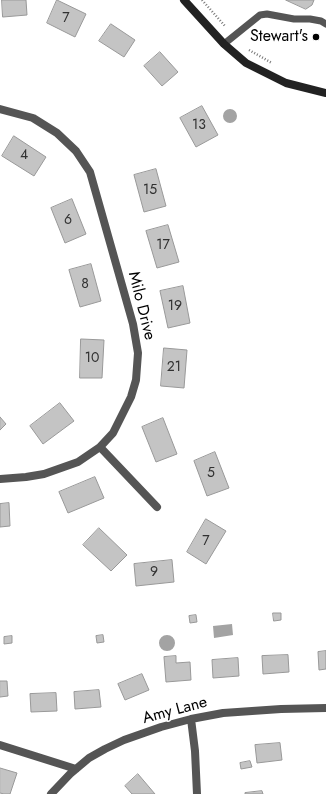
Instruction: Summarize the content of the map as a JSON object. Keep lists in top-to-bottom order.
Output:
{
  "streets": {
    "street": ["Milo Drive", "Amy Lane"]
  },
  "places": ["Stewart's"],
  "house_numbers": [
    "7",
    "13",
    "4",
    "15",
    "6",
    "17",
    "8",
    "19",
    "10",
    "21",
    "5",
    "7",
    "9"
  ]
}
